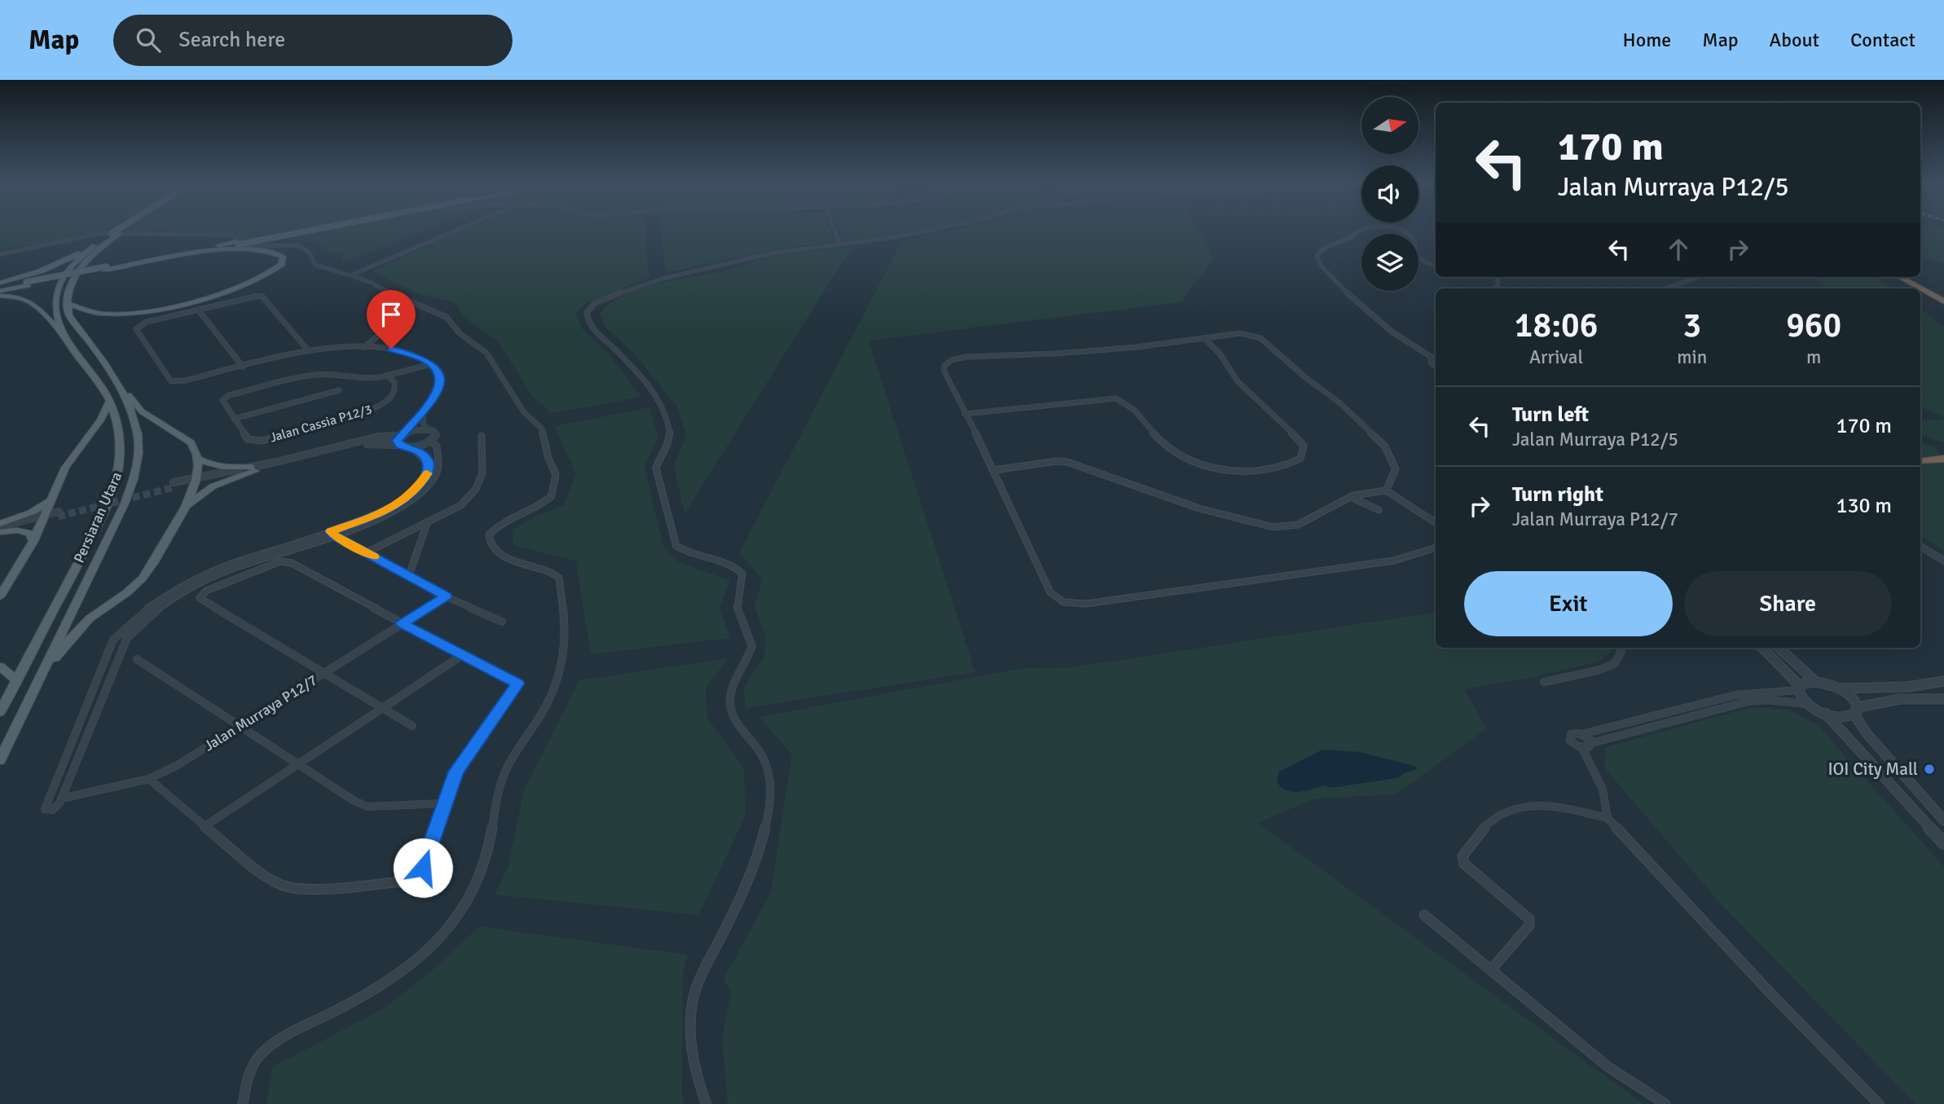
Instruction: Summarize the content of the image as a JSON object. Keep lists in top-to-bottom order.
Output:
{
  "streets": {
    "main road": ["Persiaran Utara"],
    "street": ["Jalan Cassia P12/3", "Jalan Murraya P12/7"]
  },
  "places": ["IOI City Mall"],
  "north": "right",
  "page": {
    "header": "Map",
    "search": "Search here",
    "nav": [
      "Home",
      "Map",
      "About",
      "Contact"
    ],
    "turn": ["170 m", "Jalan Murraya P12/5"],
    "eta": [
      "18:06",
      "Arrival",
      "3",
      "min",
      "960",
      "m"
    ],
    "list": [
      {
        "name": "Turn left",
        "note": "Jalan Murraya P12/5",
        "value": "170 m"
      },
      {
        "name": "Turn right",
        "note": "Jalan Murraya P12/7",
        "value": "130 m"
      }
    ],
    "buttons": ["Exit", "Share"]
  }
}
